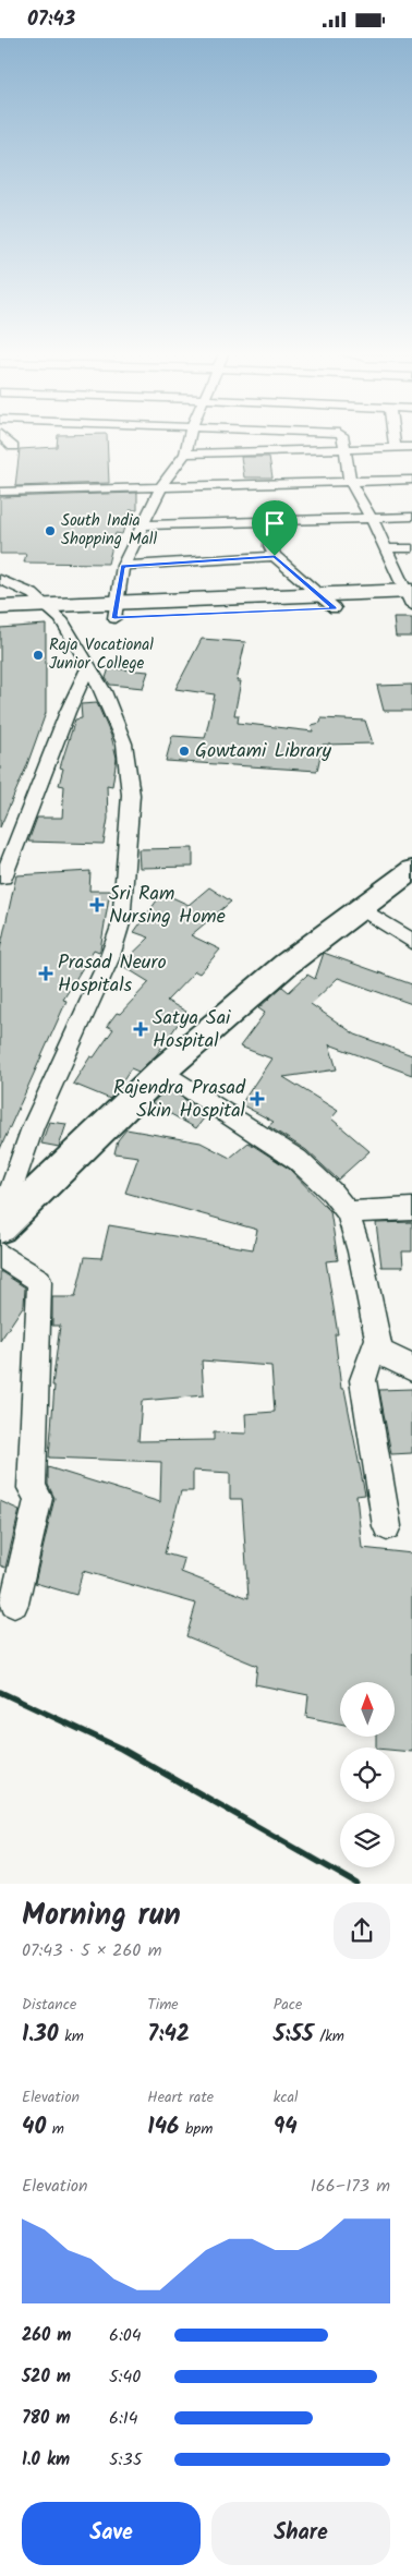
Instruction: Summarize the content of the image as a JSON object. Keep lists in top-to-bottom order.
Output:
{
  "places": {
    "other": ["South India Shopping Mall", "Raja Vocational Junior College", "Gowtami Library"],
    "health": [
      "Sri Ram Nursing Home",
      "Prasad Neuro Hospitals",
      "Satya Sai Hospital",
      "Rajendra Prasad Skin Hospital"
    ]
  },
  "north": "top",
  "page": {
    "status": "07:43",
    "heading": ["Morning run", "07:43 · 5 × 260 m"],
    "stats": [
      ["Distance", "1.30 km"],
      ["Time", "7:42"],
      ["Pace", "5:55 /km"],
      ["Elevation", "40 m"],
      ["Heart rate", "146 bpm"],
      ["kcal", "94"]
    ],
    "chart": ["Elevation", "166–173 m"],
    "list": [
      {
        "name": "260 m",
        "note": "6:04"
      },
      {
        "name": "520 m",
        "note": "5:40"
      },
      {
        "name": "780 m",
        "note": "6:14"
      },
      {
        "name": "1.0 km",
        "note": "5:35"
      }
    ],
    "buttons": ["Save", "Share"]
  }
}
